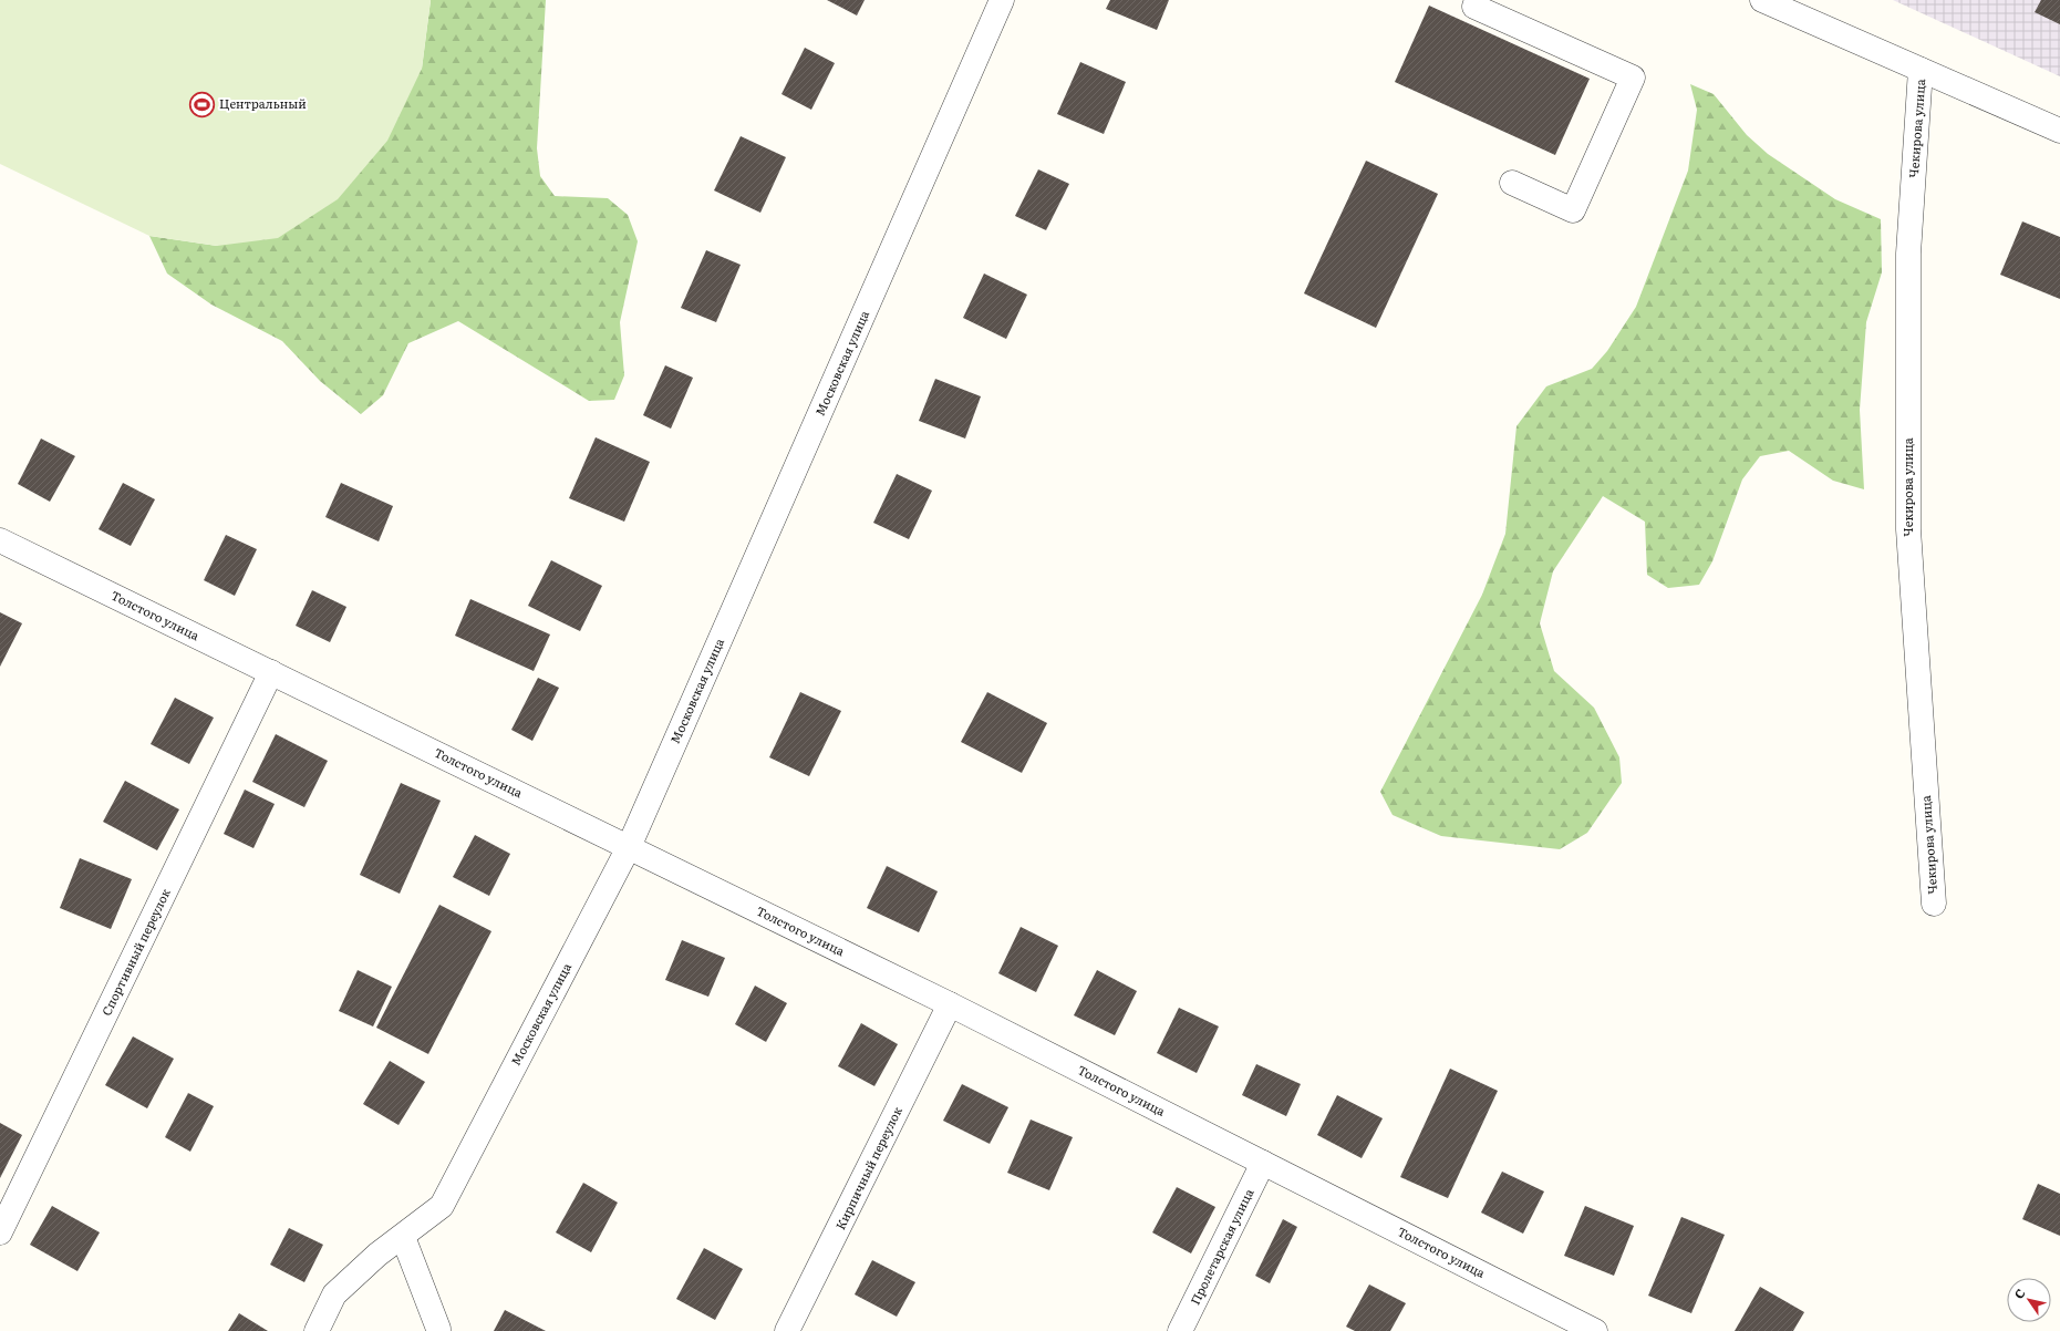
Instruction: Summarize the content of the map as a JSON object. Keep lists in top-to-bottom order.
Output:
{
  "streets": {
    "street": [
      "Чекирова улица",
      "Московская улица",
      "Толстого улица",
      "Спортивный переулок",
      "Кирпичный переулок",
      "Пролетарская улица"
    ]
  },
  "crossings": [
    ["Московская улица", "Толстого улица"],
    ["Толстого улица", "Спортивный переулок"],
    ["Толстого улица", "Кирпичный переулок"],
    ["Толстого улица", "Пролетарская улица"]
  ],
  "places": {
    "sports": ["Центральный"]
  },
  "north": "top left"
}
